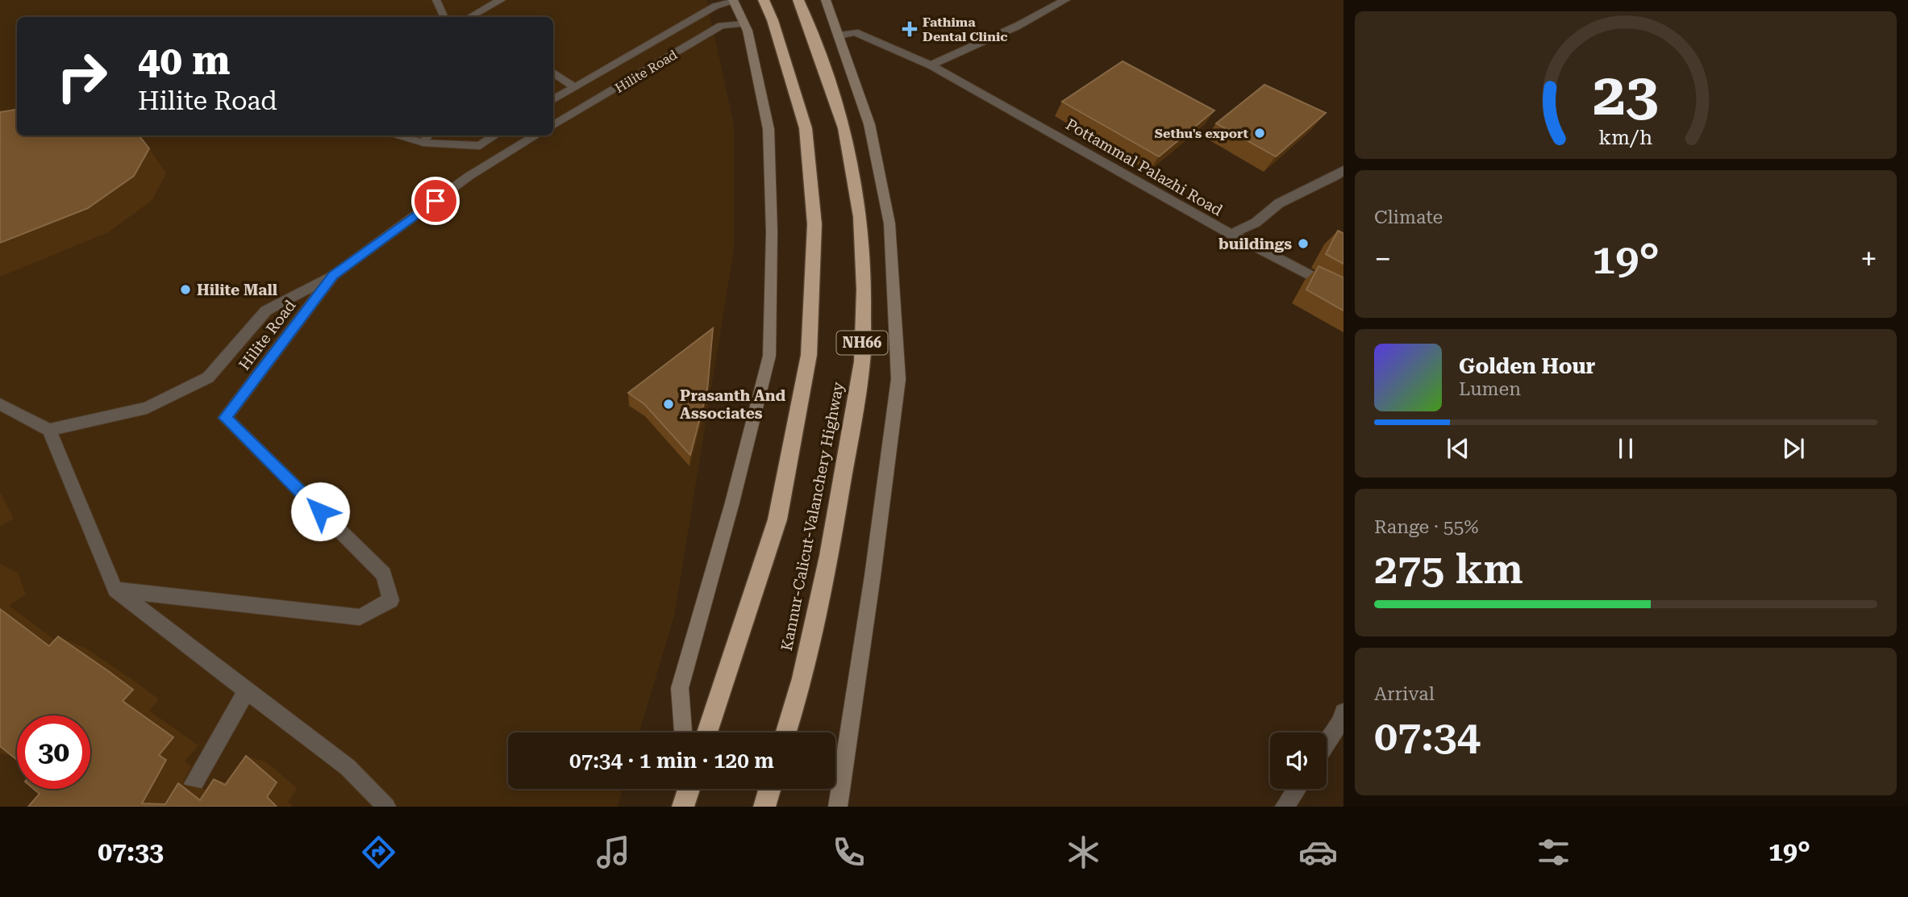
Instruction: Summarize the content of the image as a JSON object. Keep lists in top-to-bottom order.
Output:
{
  "streets": {
    "highway": ["NH66", "Kannur-Calicut-Valanchery Highway"],
    "street": ["Hilite Road", "Pottammal Palazhi Road"]
  },
  "places": {
    "health": ["Fathima Dental Clinic"],
    "other": [
      "Sethu's export",
      "buildings",
      "Hilite Mall",
      "Prasanth And Associates"
    ]
  },
  "page": {
    "turn": ["40 m", "Hilite Road"],
    "tile": [
      "Climate",
      ["Range · 55%", "275 km"],
      ["Arrival", "07:34"]
    ],
    "heat": ["−", "19°", "+"],
    "song": ["Golden Hour", "Lumen"],
    "limit": "30",
    "trip": "07:34 · 1 min · 120 m",
    "tabs": ["07:33", "19°"],
    "gauge": ["23", "km/h"]
  }
}
